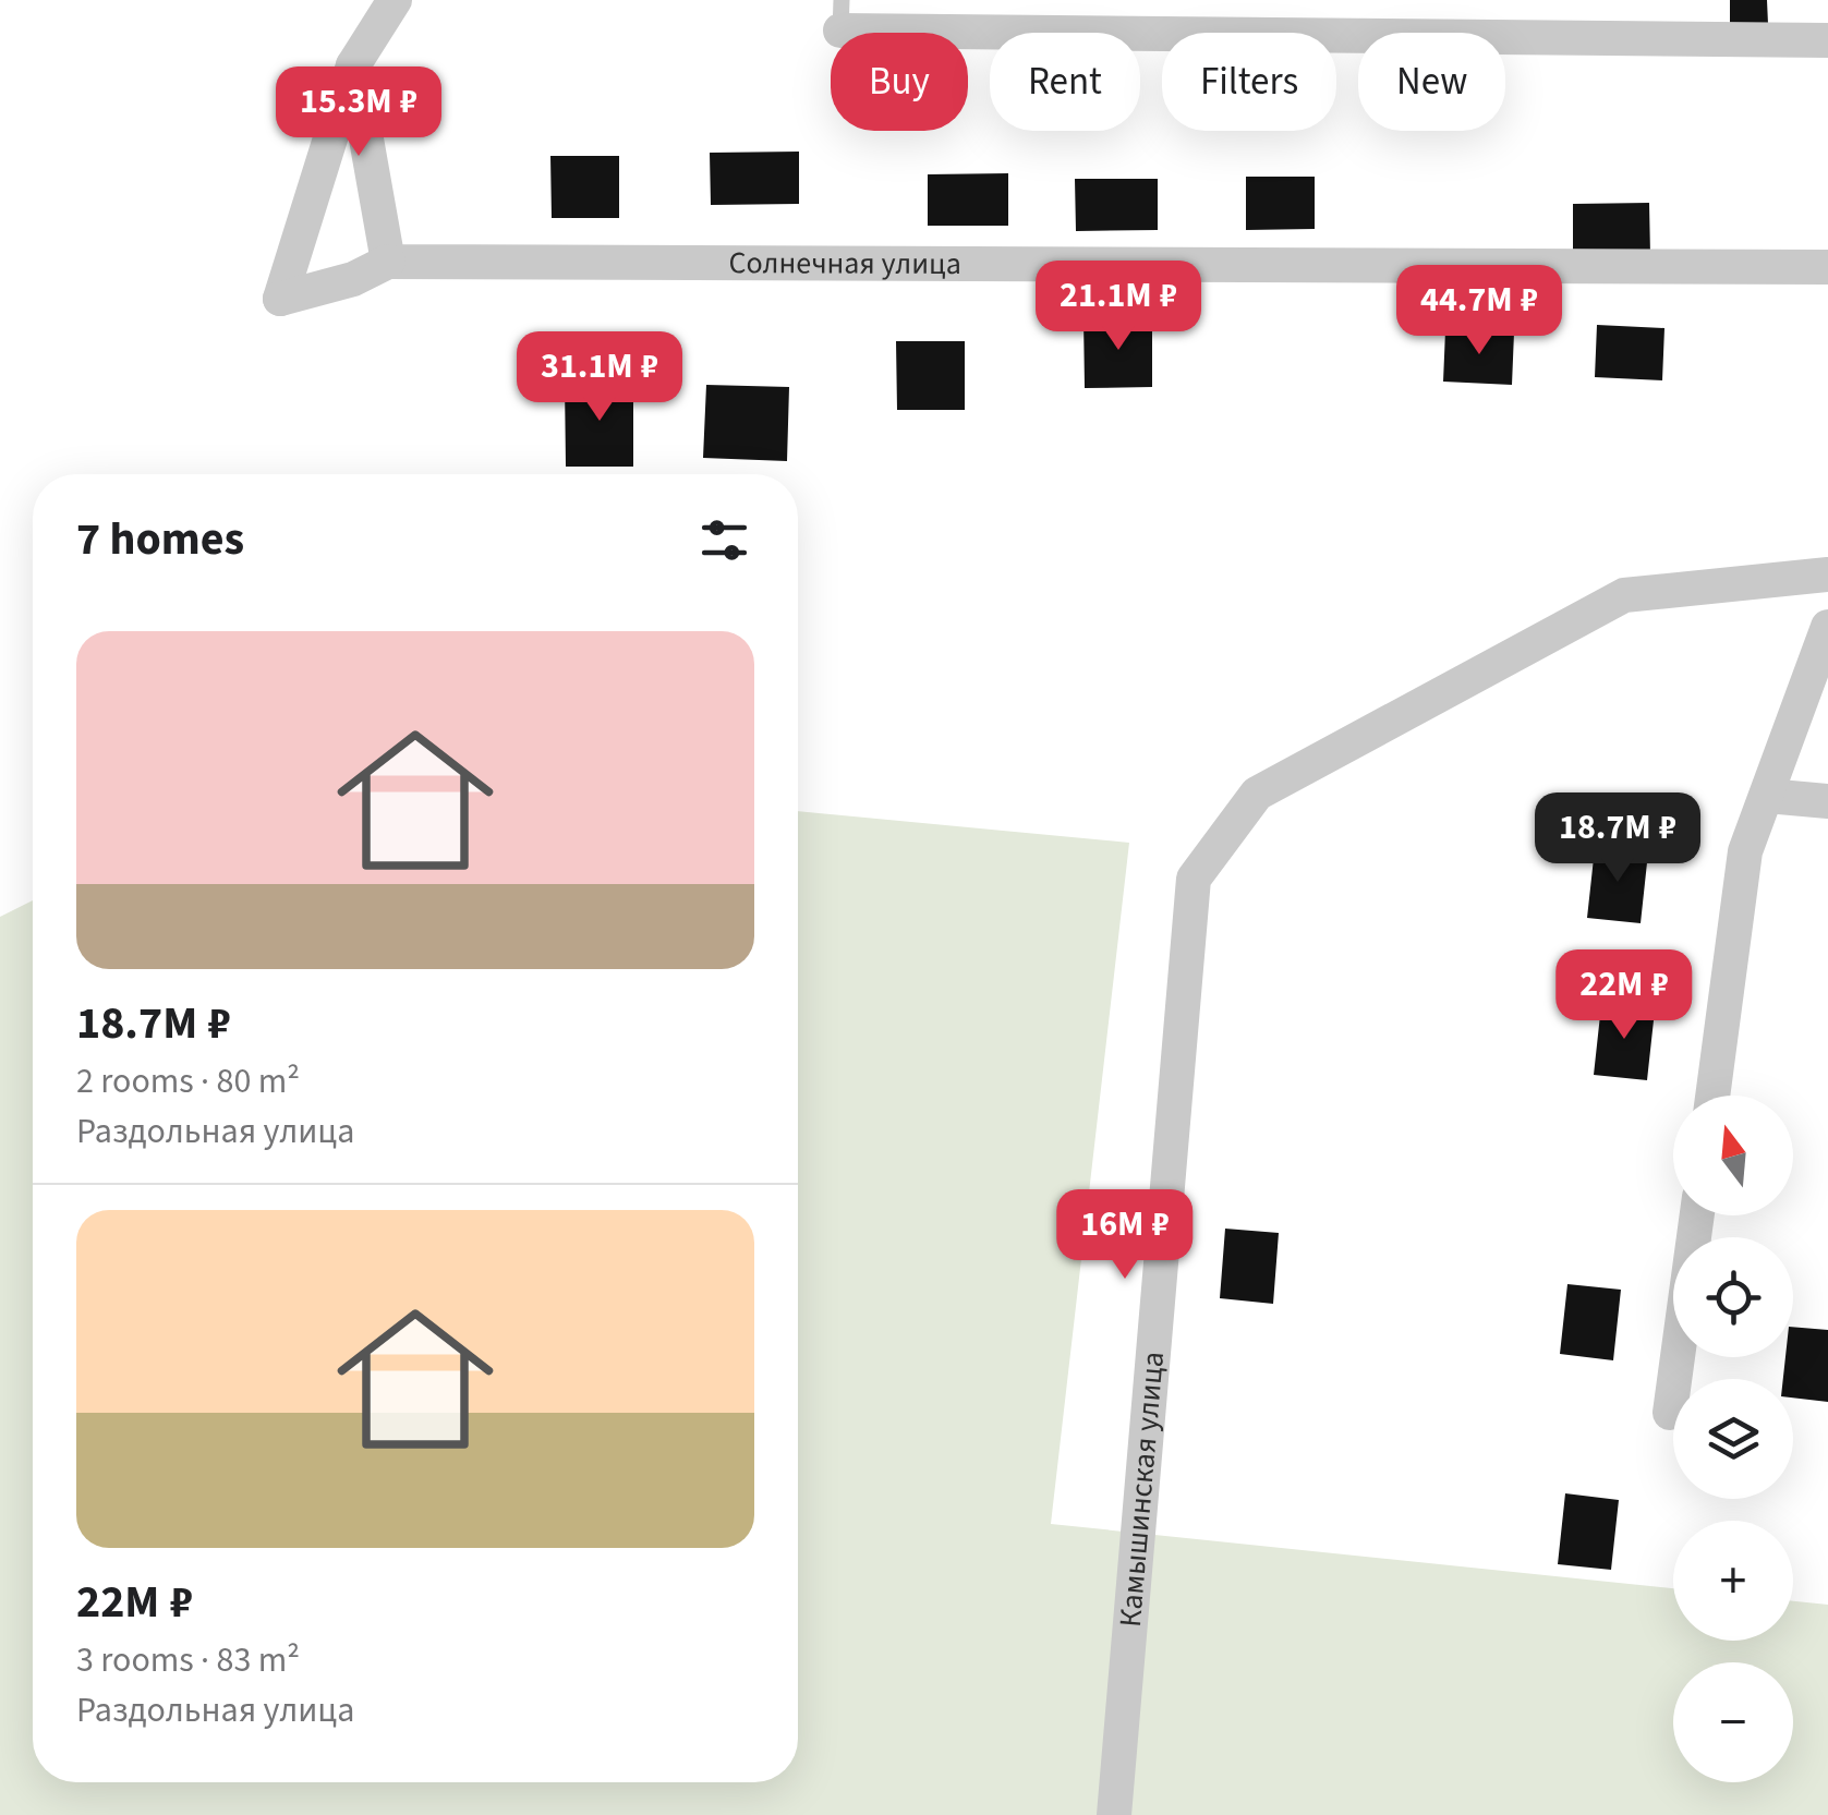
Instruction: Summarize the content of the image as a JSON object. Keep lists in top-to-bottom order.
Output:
{
  "streets": {
    "street": ["Солнечная улица", "Камышинская улица"]
  },
  "north": "top",
  "page": {
    "chip": [
      "Buy",
      "Rent",
      "Filters",
      "New"
    ],
    "price": [
      "15.3M ₽",
      "21.1M ₽",
      "44.7M ₽",
      "31.1M ₽",
      "18.7M ₽",
      "22M ₽",
      "16M ₽"
    ],
    "heading": "7 homes",
    "list": [
      {
        "name": "18.7M ₽",
        "note": "2 rooms · 80 m² · Раздольная улица"
      },
      {
        "name": "22M ₽",
        "note": "3 rooms · 83 m² · Раздольная улица"
      }
    ],
    "map_buttons": ["+", "−"]
  }
}
